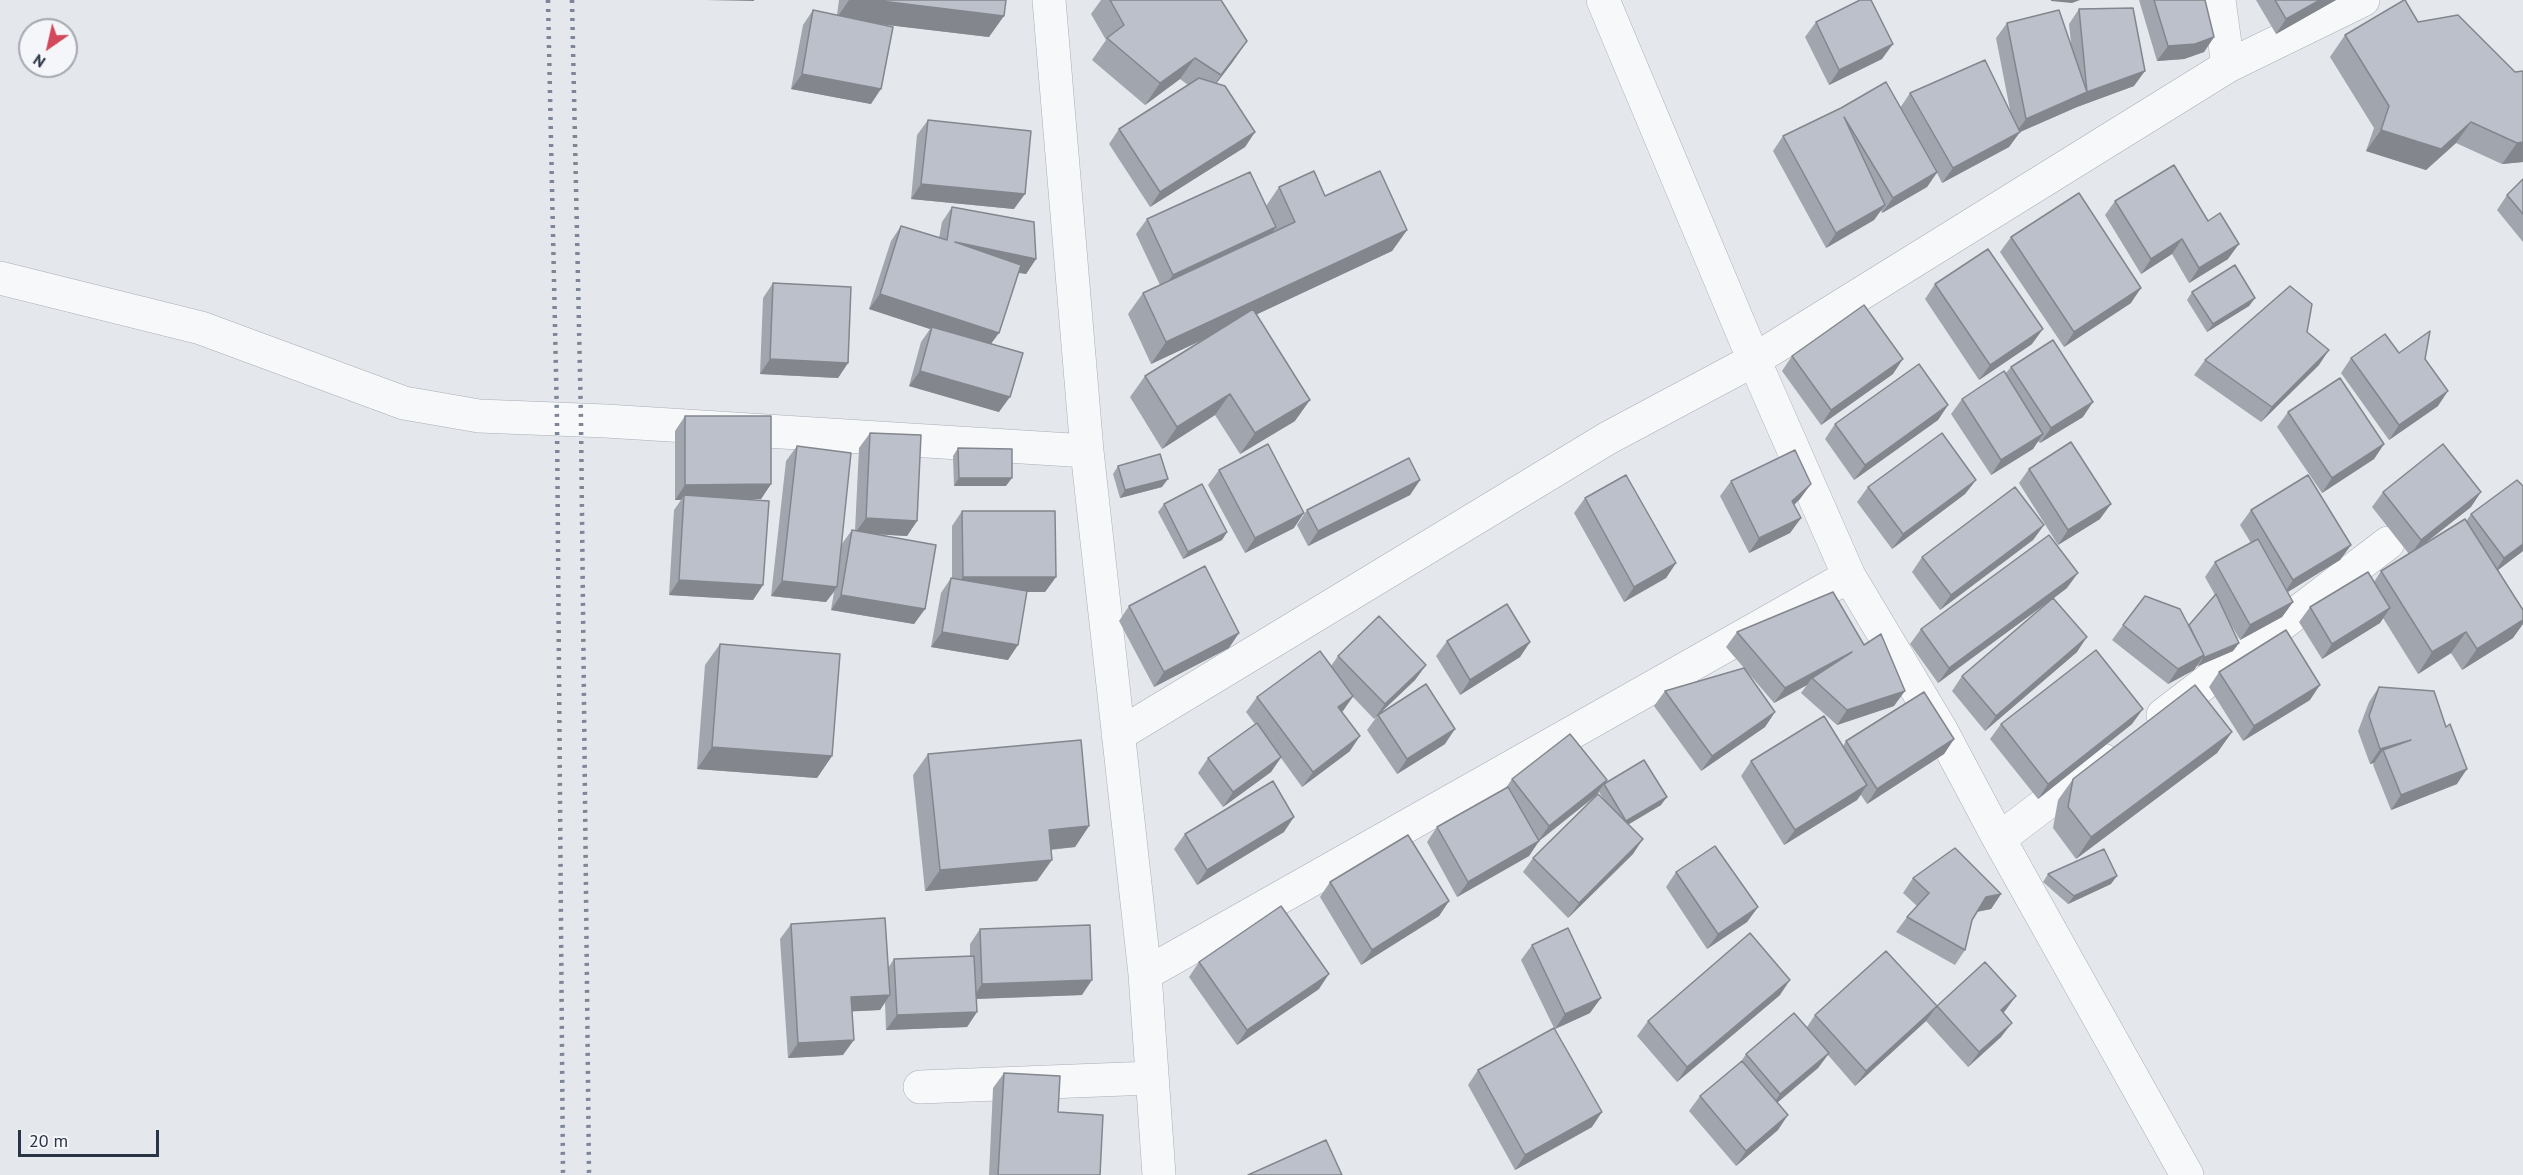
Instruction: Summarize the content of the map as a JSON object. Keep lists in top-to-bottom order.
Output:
{
  "scale_bar": "20 m",
  "north": "bottom left"
}
